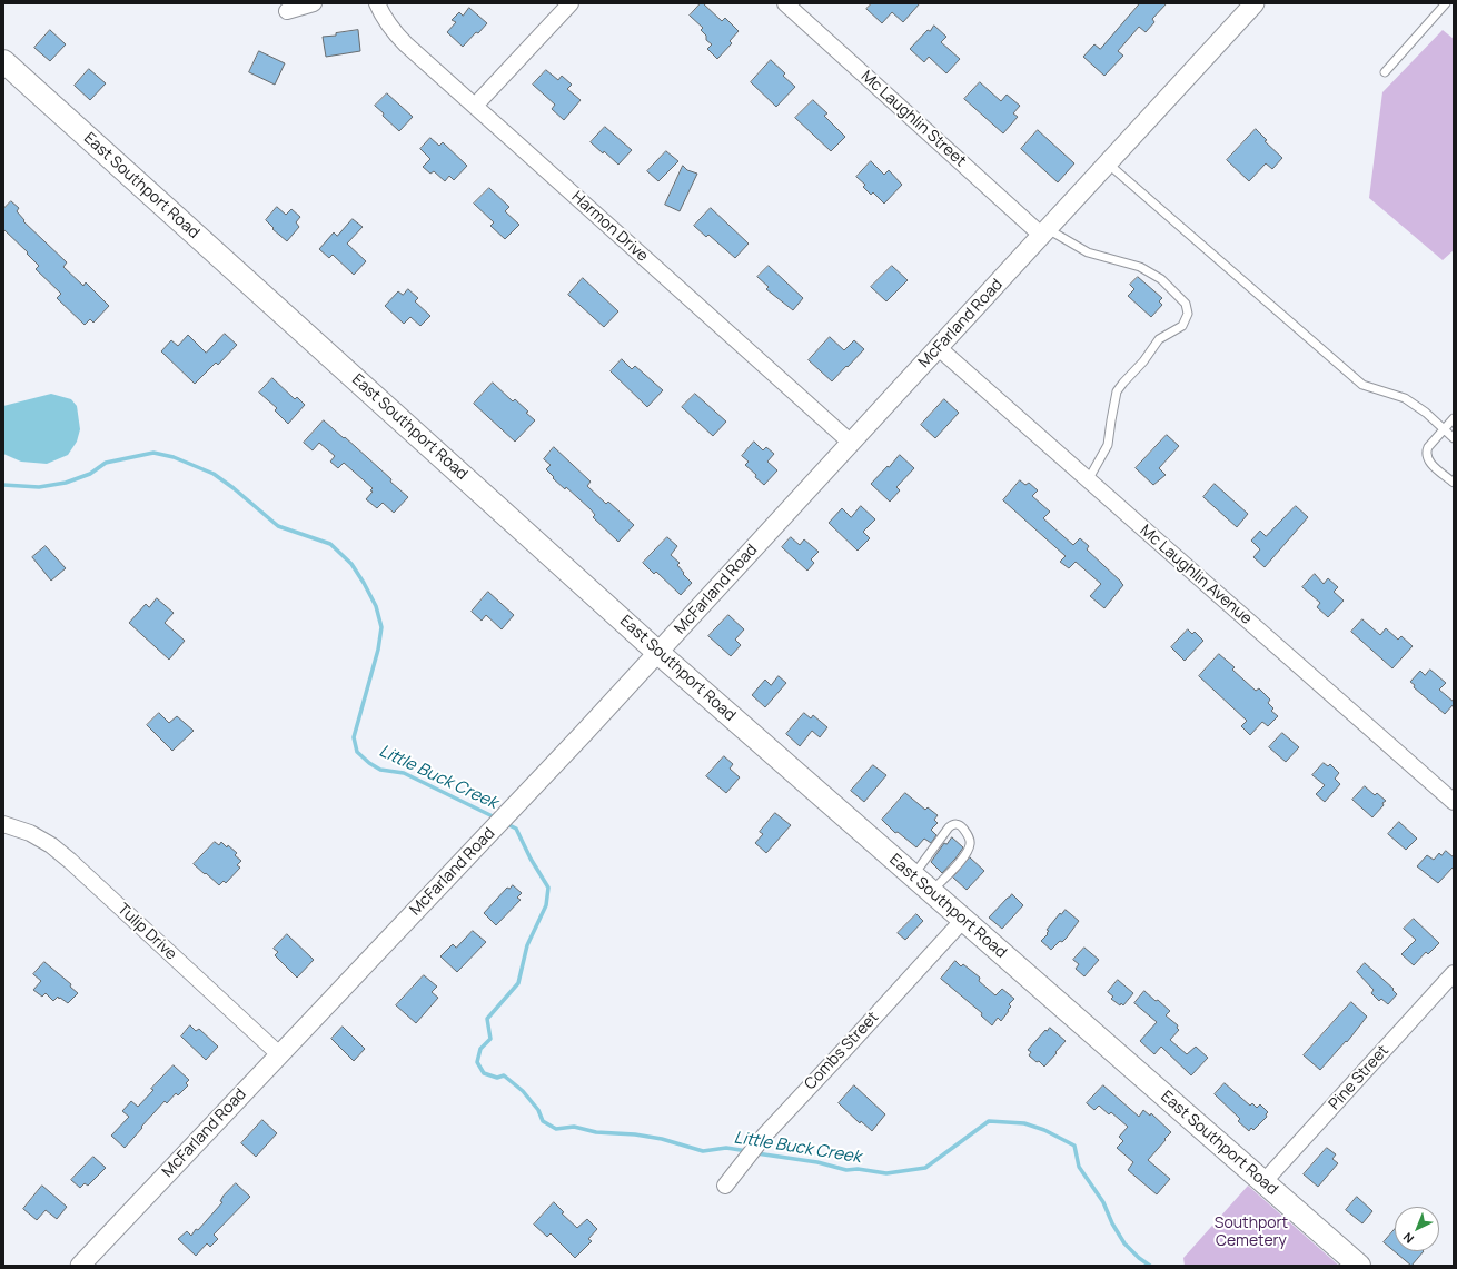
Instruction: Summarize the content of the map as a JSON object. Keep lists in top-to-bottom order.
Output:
{
  "streets": {
    "main road": ["East Southport Road"],
    "street": [
      "Mc Laughlin Street",
      "Harmon Drive",
      "McFarland Road",
      "Mc Laughlin Avenue",
      "Tulip Drive",
      "Combs Street",
      "Pine Street"
    ]
  },
  "crossings": [
    ["Mc Laughlin Street", "McFarland Road"],
    ["East Southport Road", "McFarland Road"],
    ["East Southport Road", "Combs Street"],
    ["East Southport Road", "Pine Street"],
    ["Harmon Drive", "McFarland Road"],
    ["McFarland Road", "Mc Laughlin Avenue"],
    ["McFarland Road", "Tulip Drive"]
  ],
  "water": ["Little Buck Creek"],
  "parks": ["Southport Cemetery"],
  "north": "bottom left"
}
